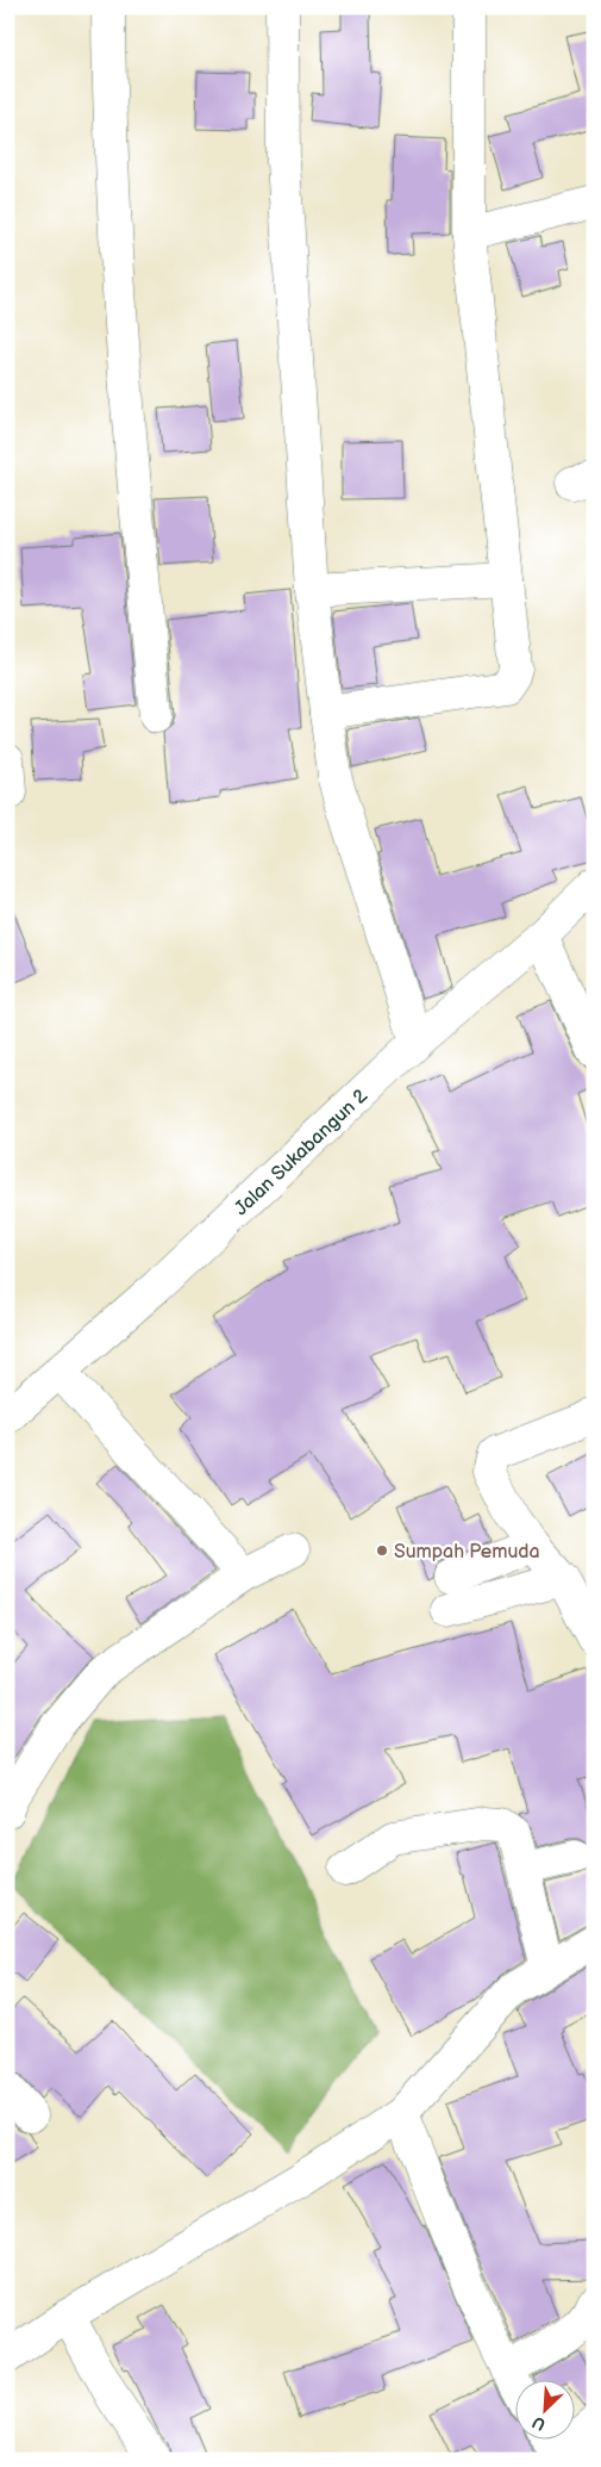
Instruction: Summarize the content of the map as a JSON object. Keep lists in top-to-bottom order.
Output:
{
  "streets": {
    "street": ["Jalan Sukabangun 2"]
  },
  "places": ["Sumpah Pemuda"],
  "north": "bottom left"
}
